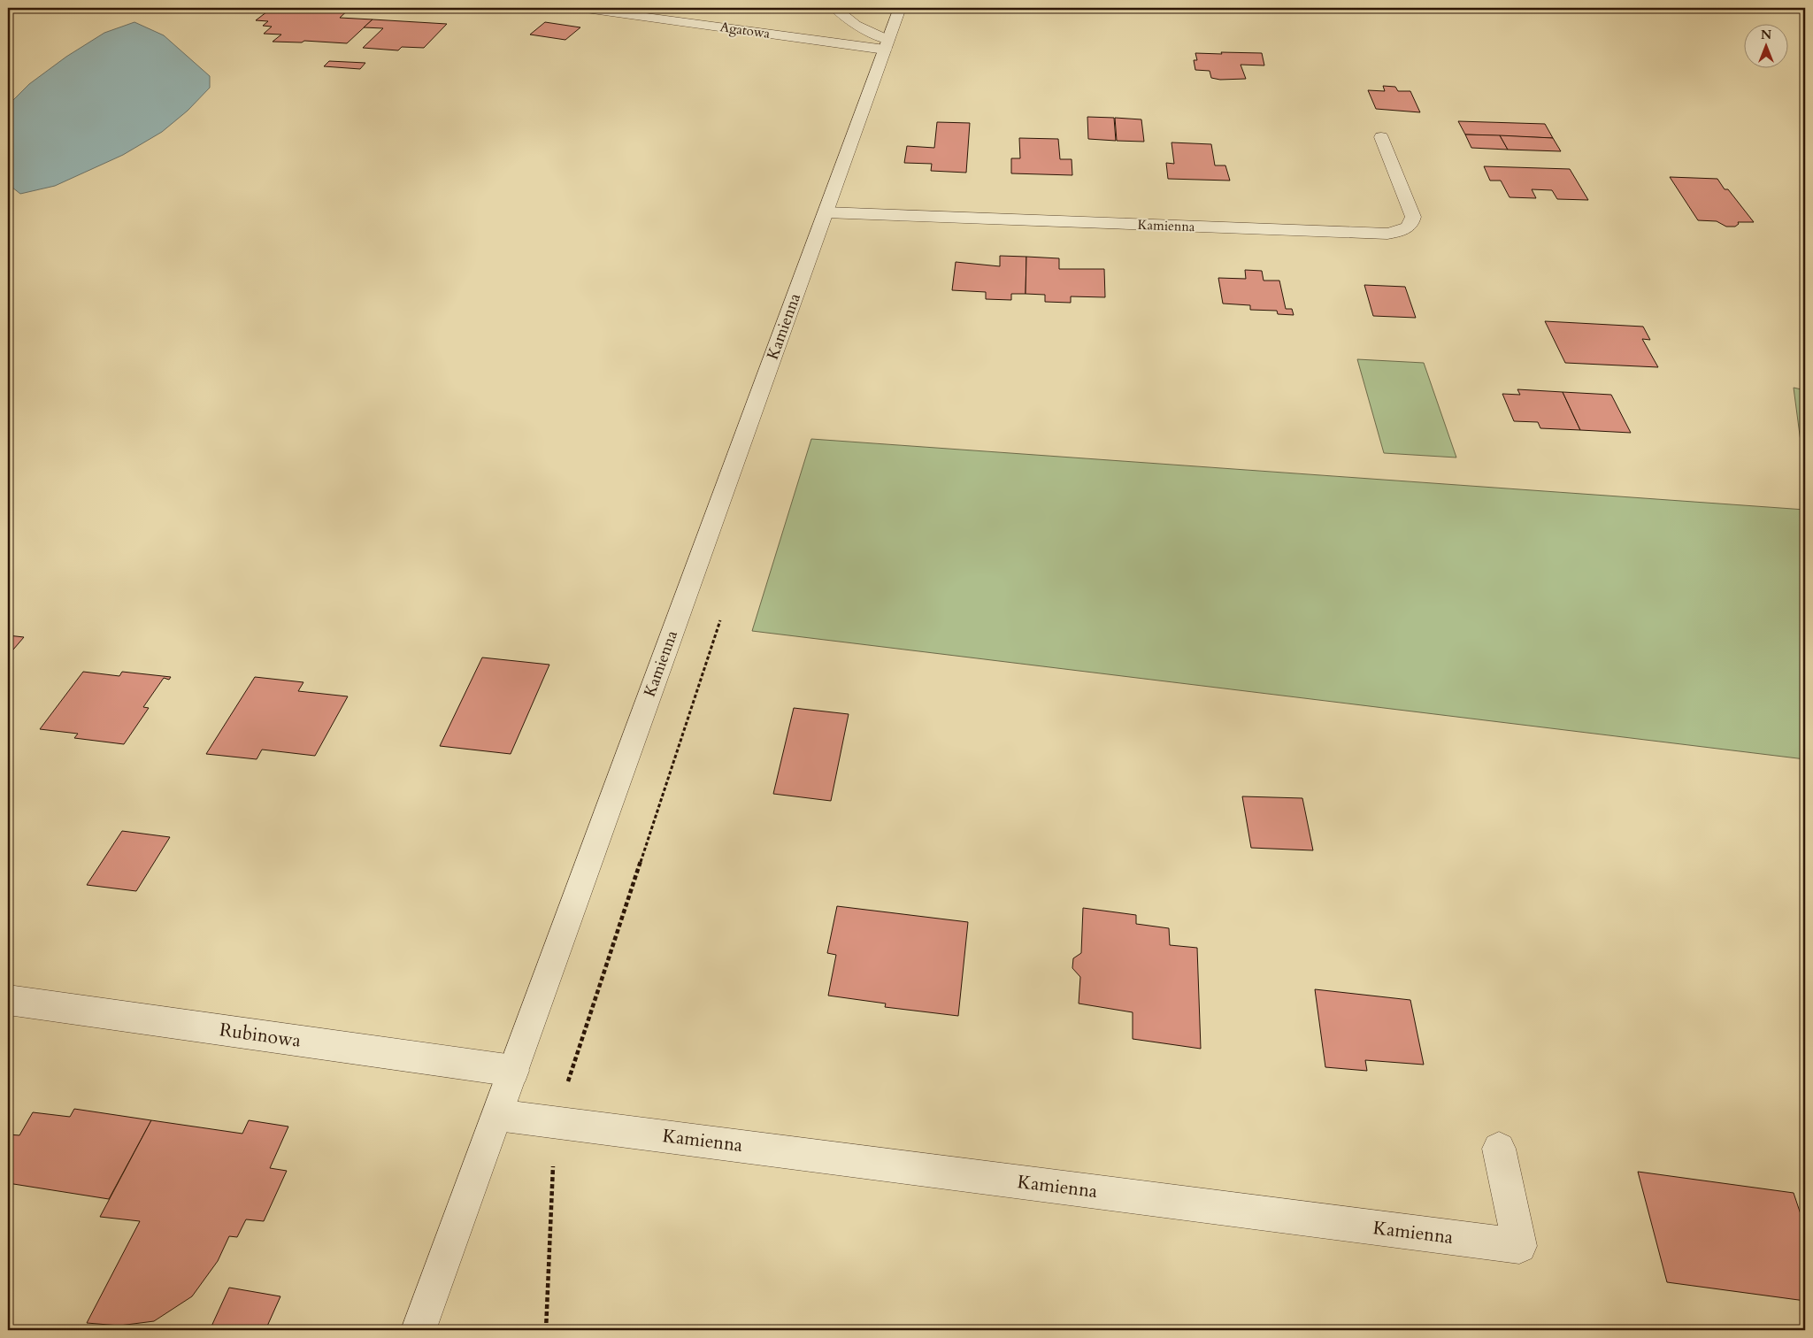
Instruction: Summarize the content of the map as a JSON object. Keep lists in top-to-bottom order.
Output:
{
  "streets": {
    "street": ["Agatowa", "Kamienna", "Rubinowa"]
  },
  "crossings": [
    ["Agatowa", "Kamienna"],
    ["Kamienna", "Rubinowa"]
  ],
  "north": "top"
}
